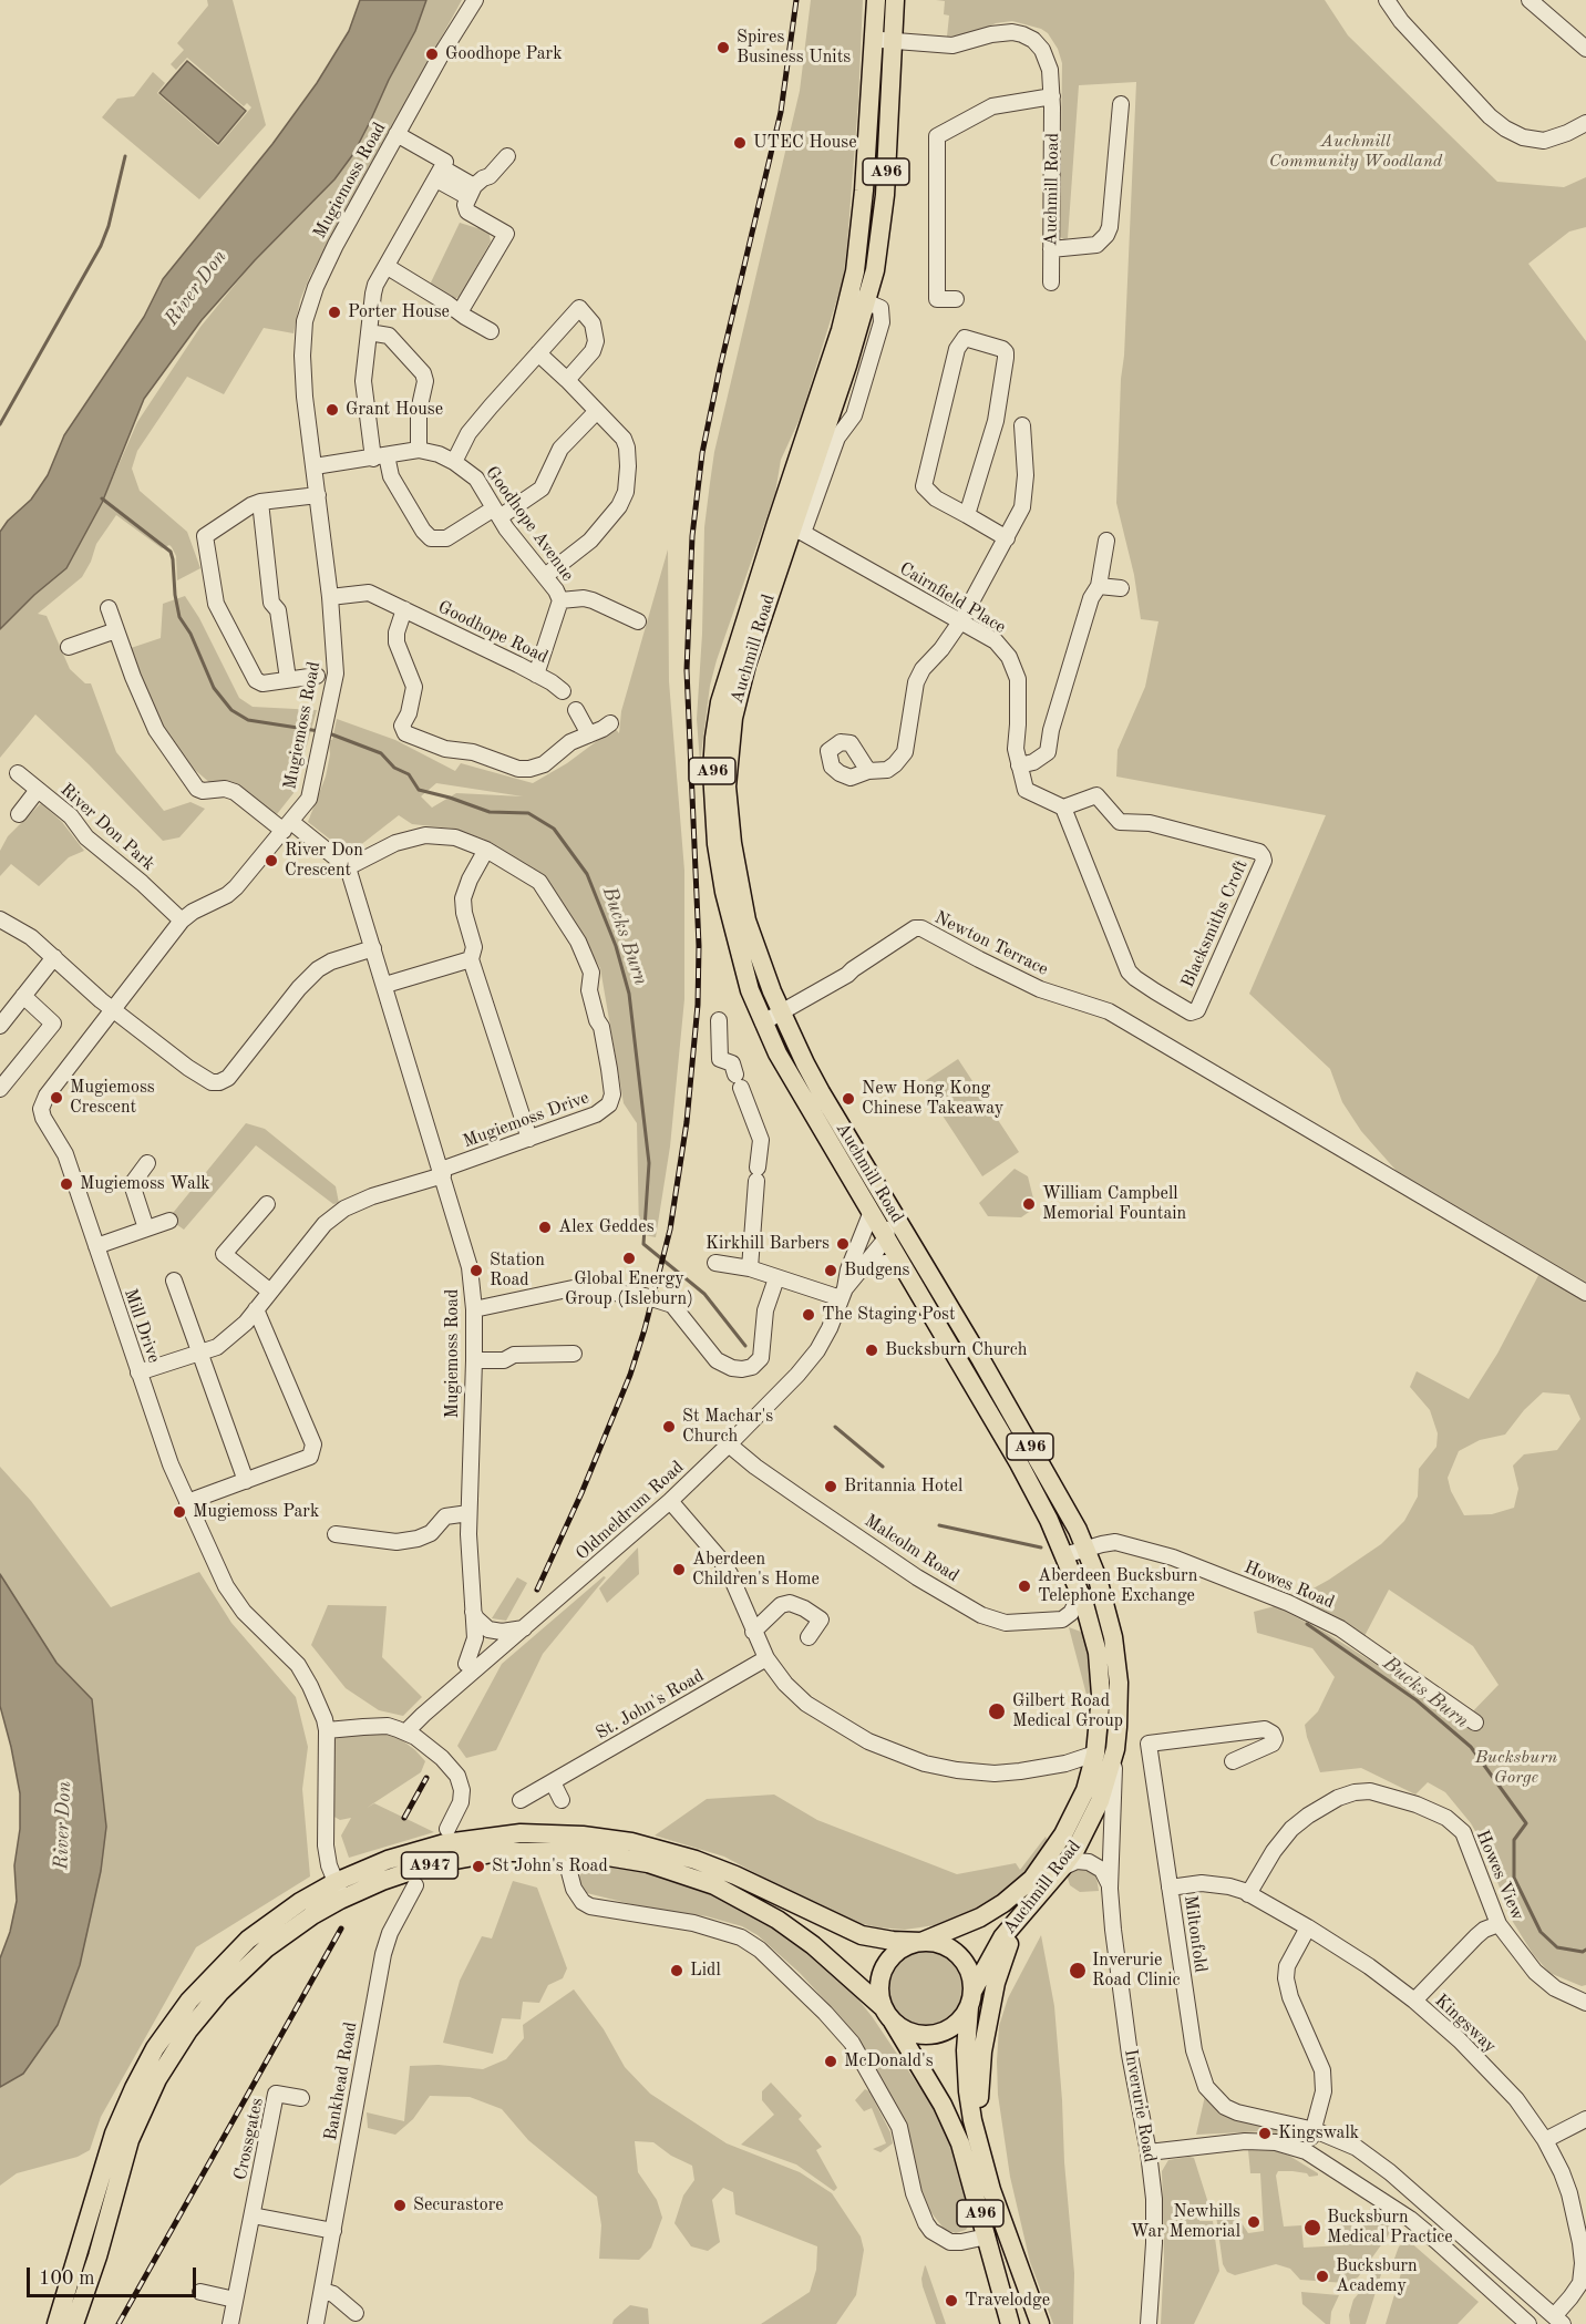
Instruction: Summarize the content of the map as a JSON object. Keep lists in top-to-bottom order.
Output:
{
  "streets": {
    "main road": ["A96", "Auchmill Road", "A947"],
    "street": [
      "Mugiemoss Road",
      "Goodhope Avenue",
      "Cairnfield Place",
      "Goodhope Road",
      "River Don Park",
      "Blacksmiths Croft",
      "Newton Terrace",
      "Mugiemoss Drive",
      "Mill Drive",
      "Oldmeldrum Road",
      "Malcolm Road",
      "Howes Road",
      "St. John's Road",
      "Howes View",
      "Miltonfold",
      "Kingsway",
      "Bankhead Road",
      "Inverurie Road",
      "Crossgates"
    ]
  },
  "crossings": [
    ["A96", "Auchmill Road"],
    ["A96", "A947"],
    ["Mugiemoss Road", "Goodhope Avenue"],
    ["Mugiemoss Road", "Goodhope Road"],
    ["Mugiemoss Road", "Mugiemoss Drive"],
    ["Mugiemoss Road", "Mill Drive"],
    ["Auchmill Road", "Cairnfield Place"],
    ["Auchmill Road", "Newton Terrace"],
    ["Auchmill Road", "Oldmeldrum Road"],
    ["Auchmill Road", "Malcolm Road"],
    ["Auchmill Road", "Howes Road"],
    ["Auchmill Road", "A947"],
    ["Auchmill Road", "Inverurie Road"],
    ["Goodhope Avenue", "Goodhope Road"],
    ["Cairnfield Place", "Blacksmiths Croft"],
    ["River Don Park", "Mill Drive"],
    ["Mugiemoss Drive", "Mill Drive"],
    ["Mill Drive", "A947"],
    ["Oldmeldrum Road", "Malcolm Road"],
    ["Howes View", "Kingsway"],
    ["Miltonfold", "Kingsway"]
  ],
  "water": ["River Don", "Bucks Burn"],
  "parks": ["Auchmill Community Woodland", "Bucksburn Gorge"],
  "places": [
    "Spires Business Units",
    "Goodhope Park",
    "UTEC House",
    "Porter House",
    "Grant House",
    "River Don Crescent",
    "Mugiemoss Crescent",
    "New Hong Kong Chinese Takeaway",
    "Mugiemoss Walk",
    "William Campbell Memorial Fountain",
    "Alex Geddes",
    "Kirkhill Barbers",
    "Global Energy Group (Isleburn)",
    "Station Road",
    "Budgens",
    "The Staging Post",
    "Bucksburn Church",
    "St Machar's Church",
    "Britannia Hotel",
    "Mugiemoss Park",
    "Aberdeen Children's Home",
    "Aberdeen Bucksburn Telephone Exchange",
    "Gilbert Road Medical Group",
    "St John's Road",
    "Lidl",
    "Inverurie Road Clinic",
    "McDonald's",
    "Kingswalk",
    "Securastore",
    "Newhills War Memorial",
    "Bucksburn Medical Practice",
    "Bucksburn Academy",
    "Travelodge"
  ],
  "scale_bar": "100 m"
}
